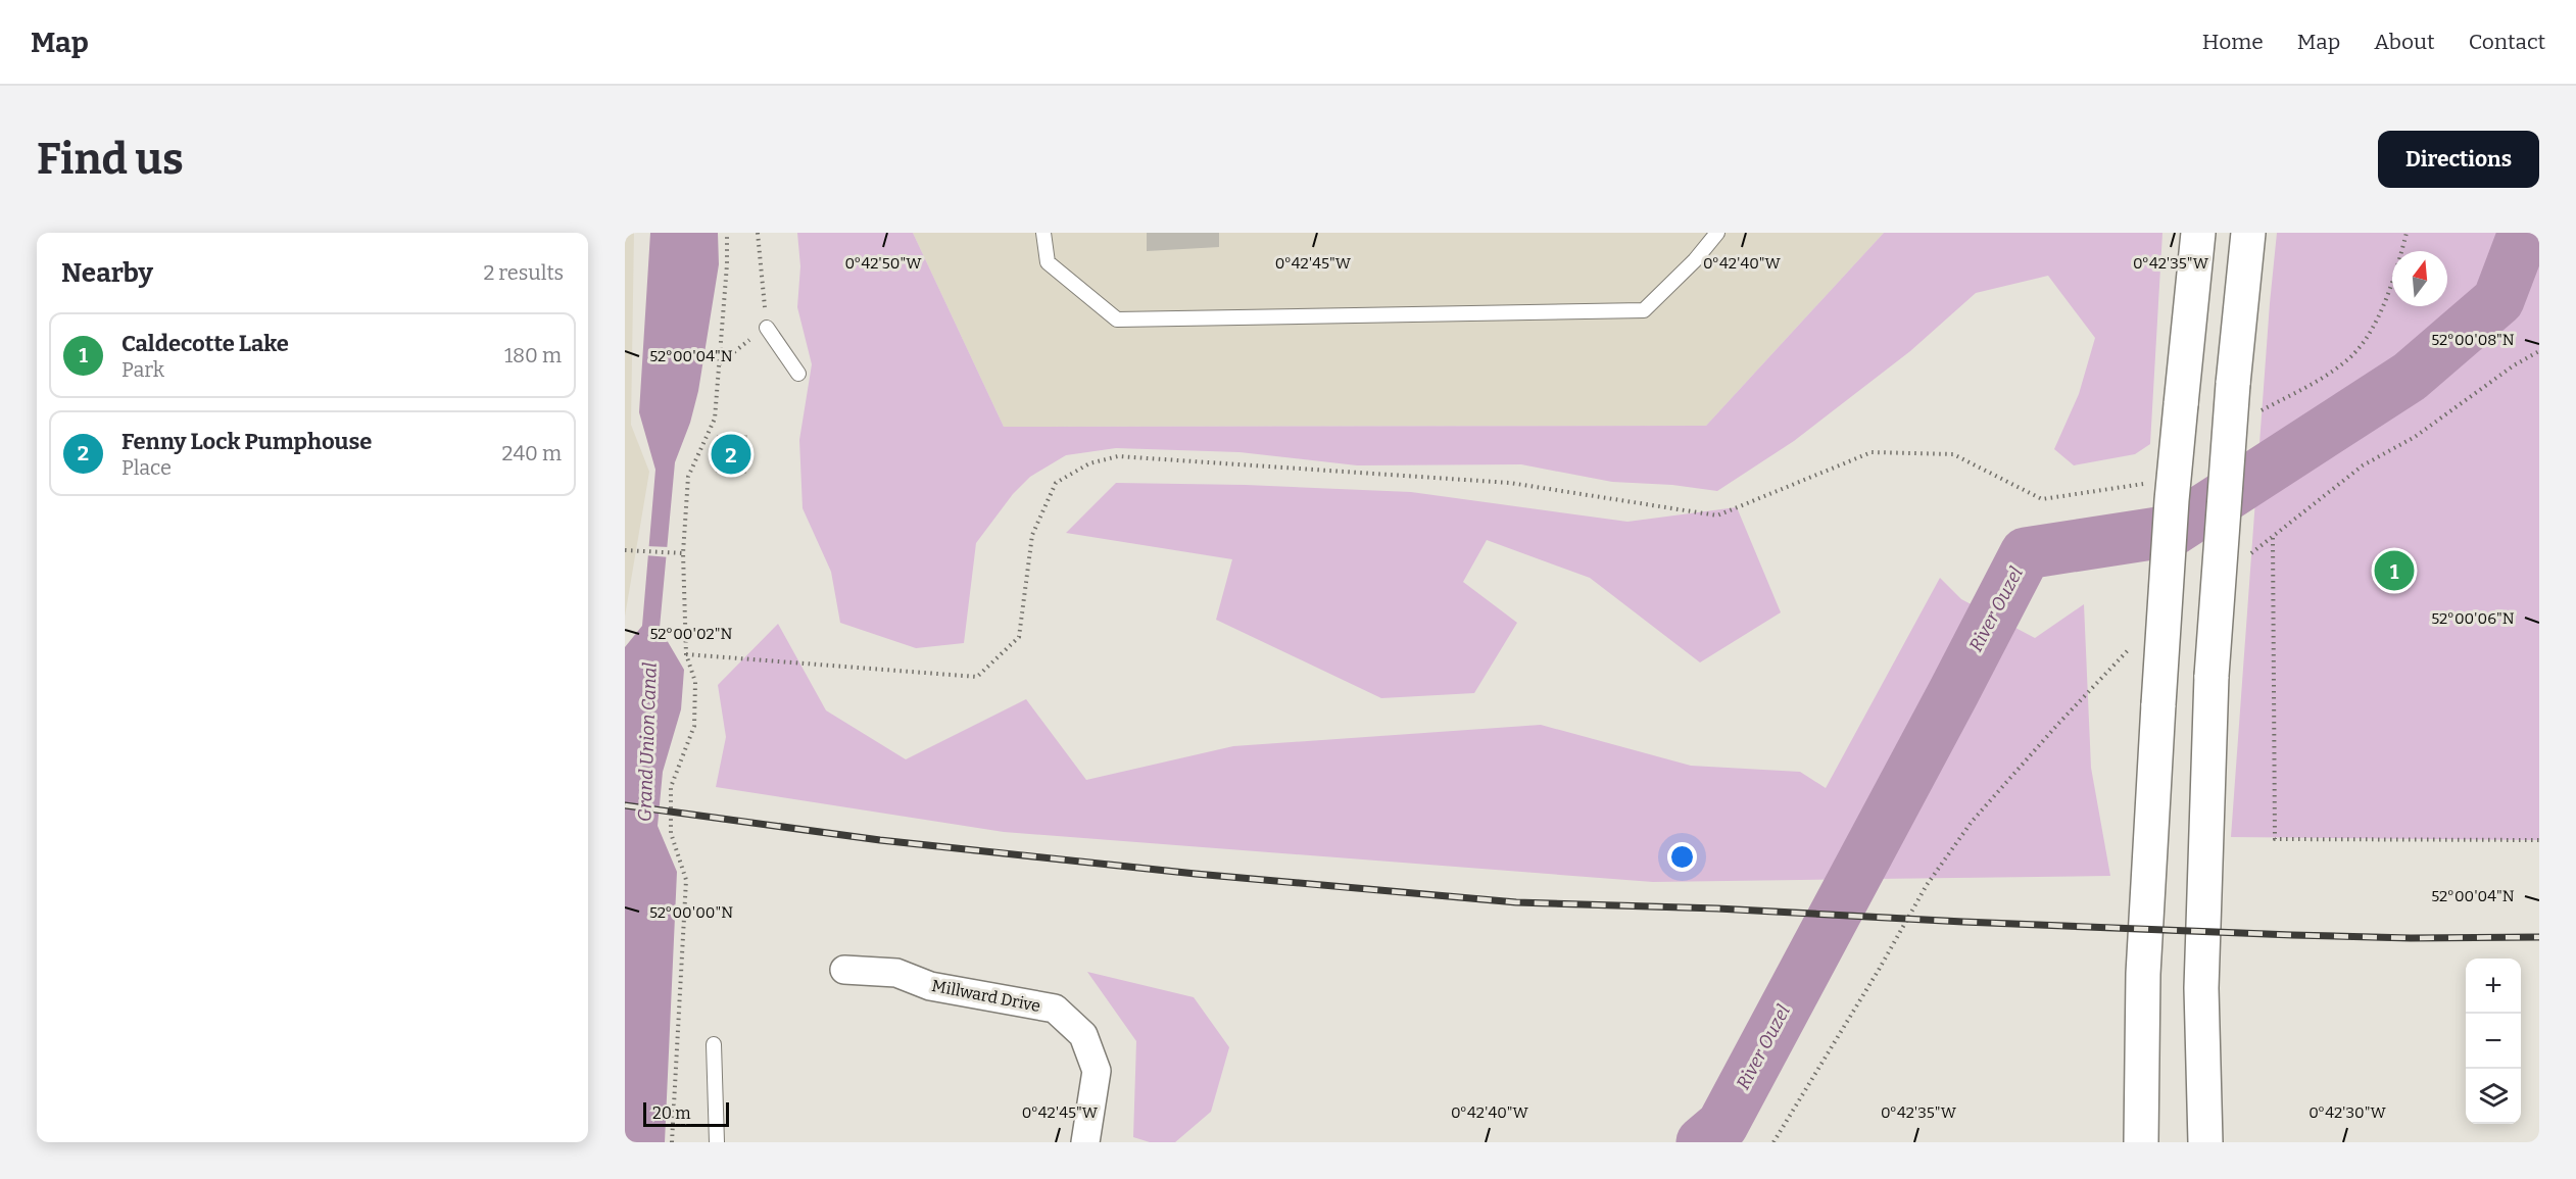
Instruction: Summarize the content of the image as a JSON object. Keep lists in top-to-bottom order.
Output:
{
  "streets": {
    "street": ["Millward Drive"]
  },
  "water": ["River Ouzel", "Grand Union Canal"],
  "scale_bar": "20 m",
  "north": "top",
  "page": {
    "header": "Map",
    "nav": [
      "Home",
      "Map",
      "About",
      "Contact"
    ],
    "buttons": "Directions",
    "title": "Find us",
    "heading": ["Nearby", "2 results"],
    "list": [
      {
        "mark": "1",
        "name": "Caldecotte Lake",
        "note": "Park",
        "value": "180 m"
      },
      {
        "mark": "2",
        "name": "Fenny Lock Pumphouse",
        "note": "Place",
        "value": "240 m"
      }
    ],
    "pins": ["2", "1"],
    "map_buttons": ["+", "−"],
    "scale": "20 m"
  },
  "coordinates": [
    "0°42'50\"W",
    "0°42'45\"W",
    "0°42'40\"W",
    "0°42'35\"W",
    "52°00'08\"N",
    "52°00'04\"N",
    "52°00'06\"N",
    "52°00'02\"N",
    "52°00'00\"N",
    "0°42'30\"W"
  ]
}
